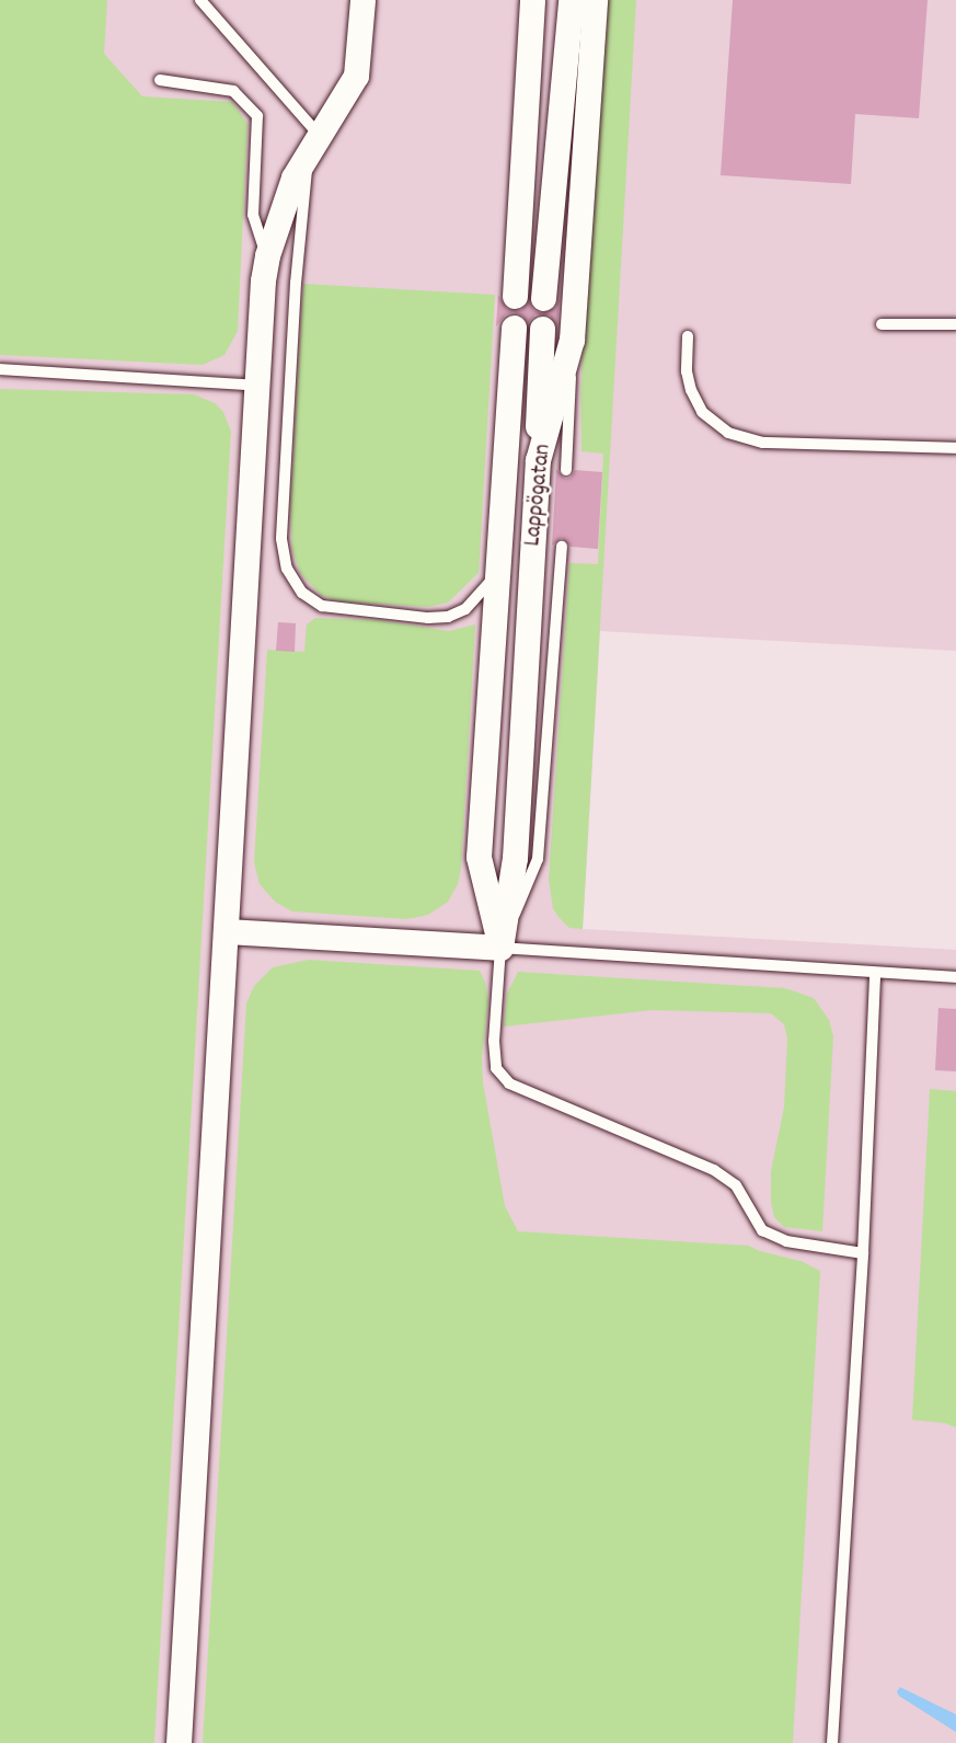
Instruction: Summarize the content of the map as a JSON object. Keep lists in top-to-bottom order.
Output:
{
  "streets": {
    "street": ["Lappögatan"]
  }
}
